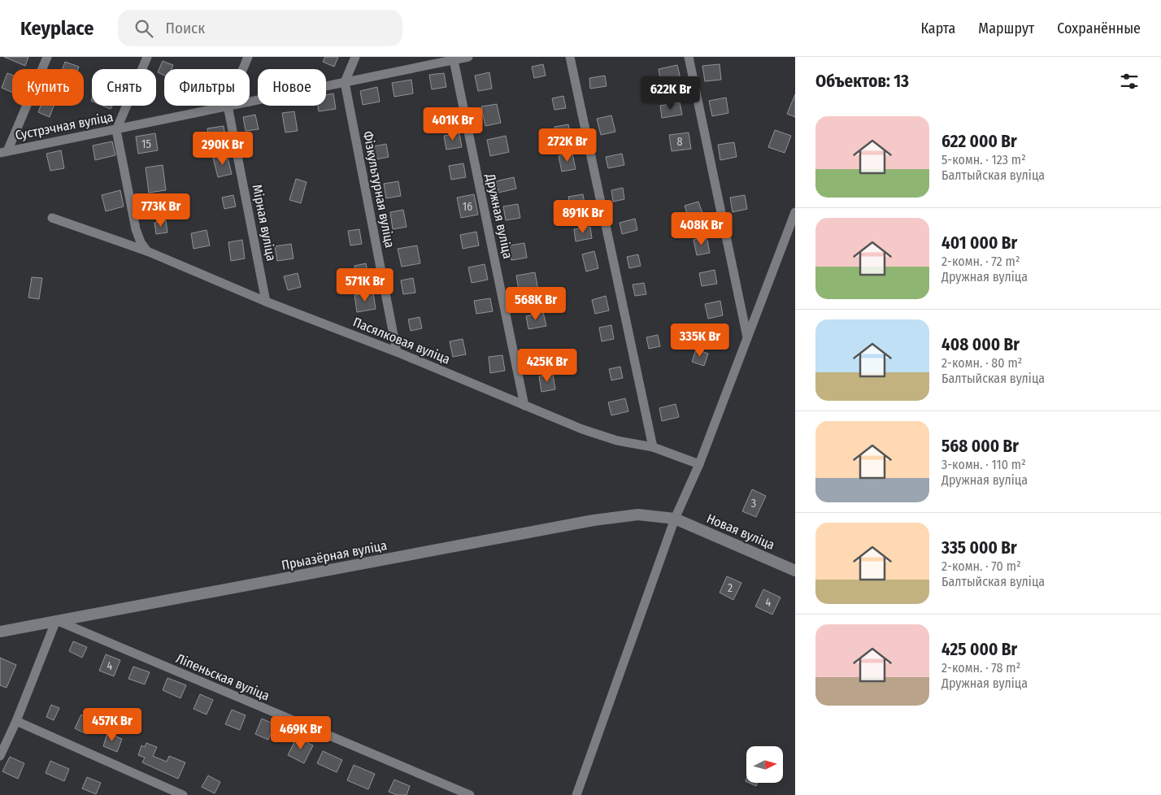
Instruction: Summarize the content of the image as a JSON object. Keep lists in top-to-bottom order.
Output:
{
  "streets": {
    "street": [
      "Сустрэчная вуліца",
      "Фізкультурная вуліца",
      "Дружная вуліца",
      "Мірная вуліца",
      "Пасялковая вуліца",
      "Новая вуліца",
      "Прыазёрная вуліца",
      "Ліпеньская вуліца"
    ]
  },
  "crossings": [
    ["Сустрэчная вуліца", "Фізкультурная вуліца"],
    ["Сустрэчная вуліца", "Дружная вуліца"],
    ["Сустрэчная вуліца", "Мірная вуліца"],
    ["Фізкультурная вуліца", "Пасялковая вуліца"],
    ["Дружная вуліца", "Пасялковая вуліца"],
    ["Мірная вуліца", "Пасялковая вуліца"],
    ["Новая вуліца", "Прыазёрная вуліца"],
    ["Прыазёрная вуліца", "Ліпеньская вуліца"]
  ],
  "house_numbers": [
    "8",
    "15",
    "16",
    "3",
    "2",
    "4",
    "4"
  ],
  "north": "right",
  "page": {
    "header": "Keyplace",
    "search": "Поиск",
    "nav": ["Карта", "Маршрут", "Сохранённые"],
    "heading": "Объектов: 13",
    "chip": [
      "Купить",
      "Снять",
      "Фильтры",
      "Новое"
    ],
    "price": [
      "622K Br",
      "401K Br",
      "272K Br",
      "290K Br",
      "773K Br",
      "891K Br",
      "408K Br",
      "571K Br",
      "568K Br",
      "335K Br",
      "425K Br",
      "457K Br",
      "469K Br"
    ],
    "list": [
      {
        "name": "622 000 Br",
        "note": "5-комн. · 123 m² · Балтыйская вуліца"
      },
      {
        "name": "401 000 Br",
        "note": "2-комн. · 72 m² · Дружная вуліца"
      },
      {
        "name": "408 000 Br",
        "note": "2-комн. · 80 m² · Балтыйская вуліца"
      },
      {
        "name": "568 000 Br",
        "note": "3-комн. · 110 m² · Дружная вуліца"
      },
      {
        "name": "335 000 Br",
        "note": "2-комн. · 70 m² · Балтыйская вуліца"
      },
      {
        "name": "425 000 Br",
        "note": "2-комн. · 78 m² · Дружная вуліца"
      }
    ]
  }
}
